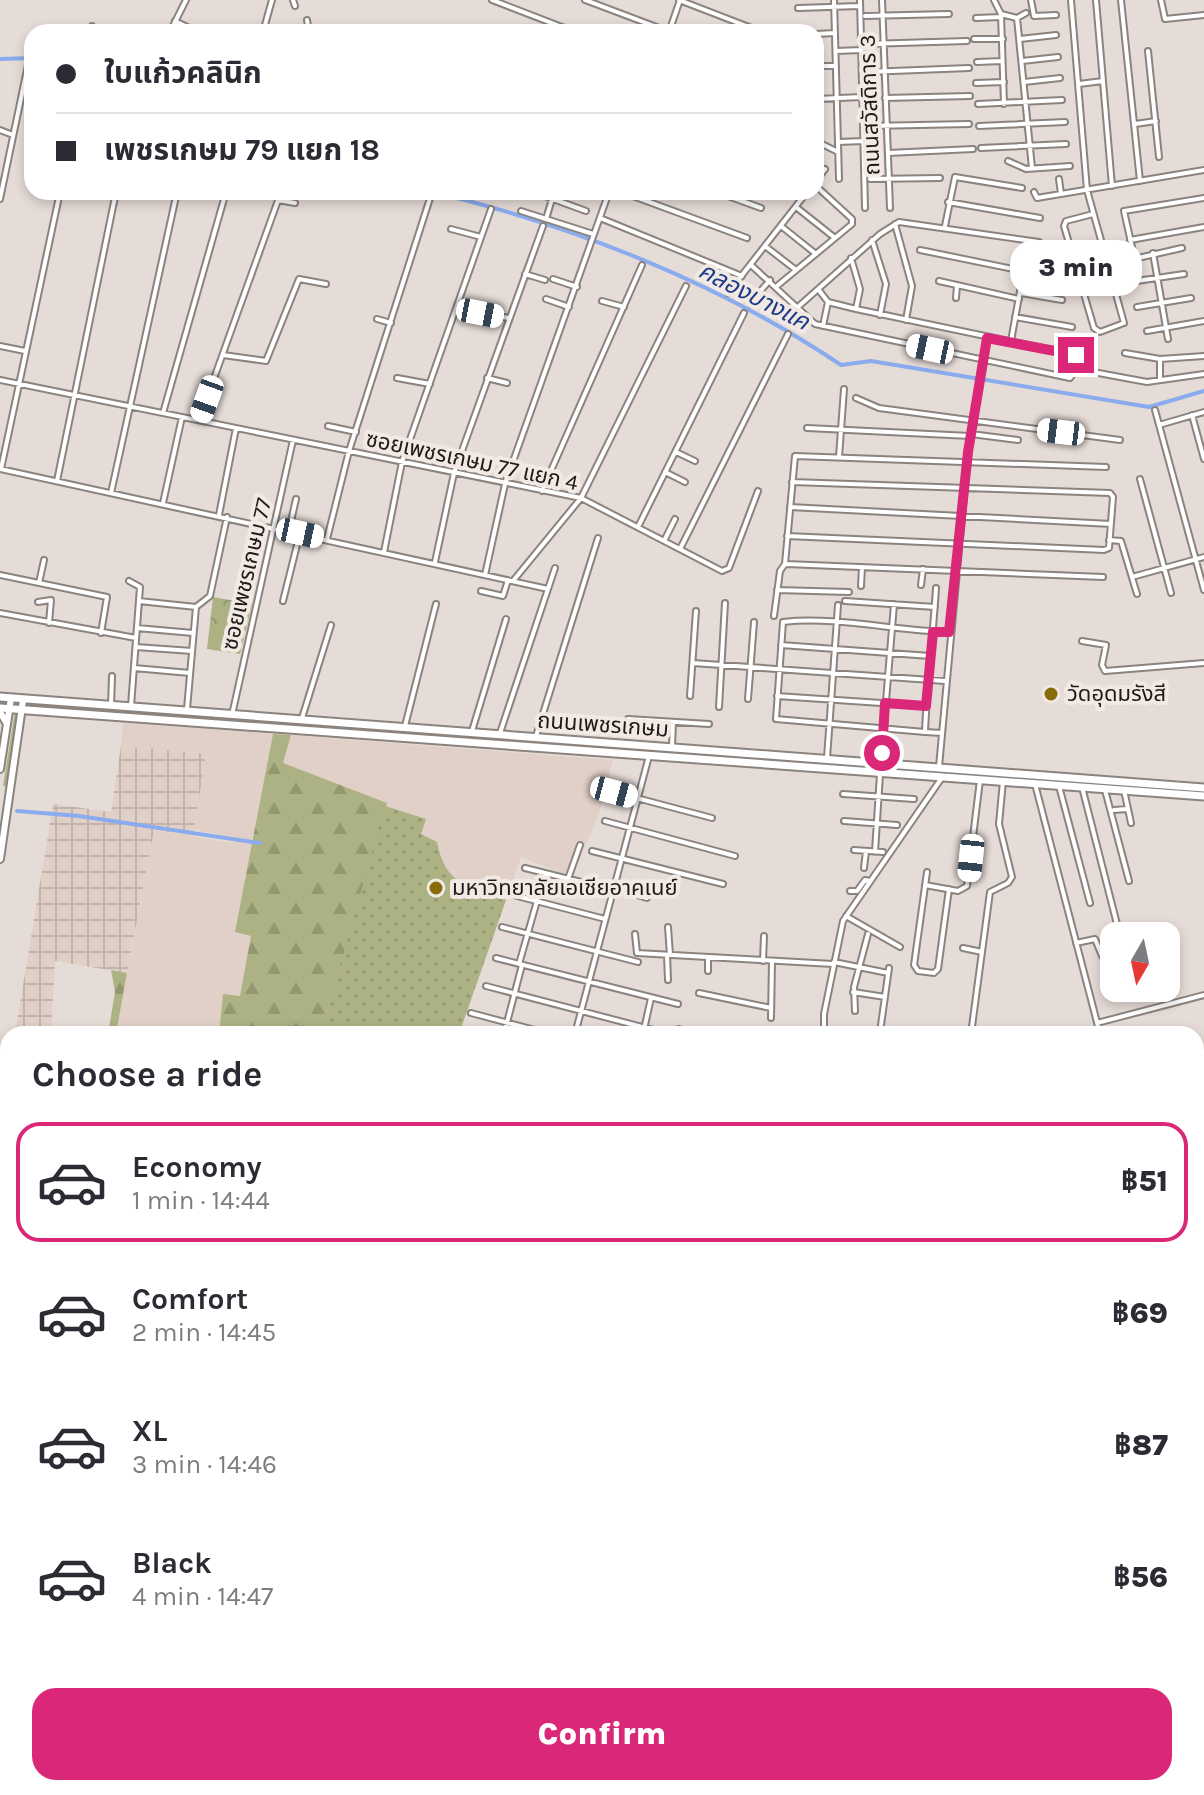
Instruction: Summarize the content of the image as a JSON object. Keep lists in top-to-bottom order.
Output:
{
  "streets": {
    "main road": ["ถนนเพชรเกษม"],
    "street": ["ถนนสวัสดิการ 3", "ซอยเพชรเกษม 77 แยก 4", "ซอยเพชรเกษม 77"]
  },
  "crossings": [
    ["ซอยเพชรเกษม 77 แยก 4", "ซอยเพชรเกษม 77"],
    ["ซอยเพชรเกษม 77", "ถนนเพชรเกษม"]
  ],
  "water": ["คลองบางแค"],
  "places": ["วัดอุดมรังสี", "มหาวิทยาลัยเอเชียอาคเนย์"],
  "north": "bottom",
  "page": {
    "banner": ["ใบแก้วคลินิก", "เพชรเกษม 79 แยก 18"],
    "bubble": "3 min",
    "heading": "Choose a ride",
    "list": [
      {
        "name": "Economy",
        "note": "1 min · 14:44",
        "value": "฿51"
      },
      {
        "name": "Comfort",
        "note": "2 min · 14:45",
        "value": "฿69"
      },
      {
        "name": "XL",
        "note": "3 min · 14:46",
        "value": "฿87"
      },
      {
        "name": "Black",
        "note": "4 min · 14:47",
        "value": "฿56"
      }
    ],
    "buttons": "Confirm"
  }
}
